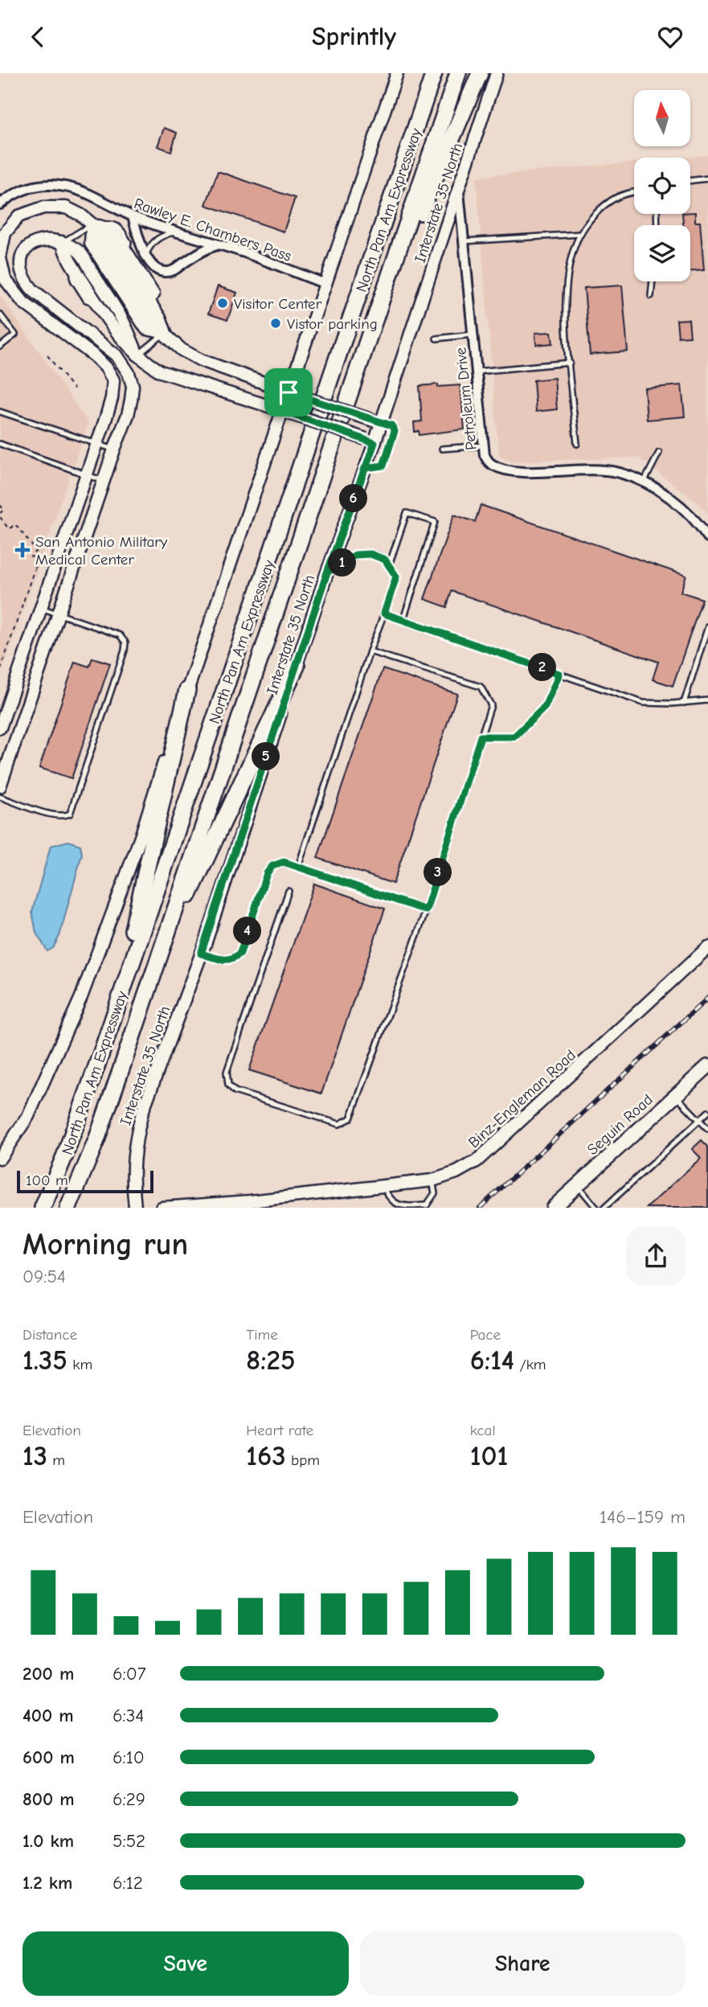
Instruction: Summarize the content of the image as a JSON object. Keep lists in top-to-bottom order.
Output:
{
  "streets": {
    "highway": ["North Pan Am Expressway"],
    "main road": ["Seguin Road"],
    "street": [
      "Interstate 35 North",
      "Rawley E. Chambers Pass",
      "Petroleum Drive",
      "Binz-Engleman Road"
    ]
  },
  "crossings": [
    ["Interstate 35 North", "Petroleum Drive"]
  ],
  "places": {
    "other": ["Visitor Center", "Vistor parking"],
    "health": ["San Antonio Military Medical Center"]
  },
  "scale_bar": "100 m",
  "north": "top",
  "page": {
    "header": "Sprintly",
    "pins": [
      "6",
      "1",
      "2",
      "5",
      "3",
      "4"
    ],
    "scale": "100 m",
    "heading": ["Morning run", "09:54"],
    "stats": [
      ["Distance", "1.35 km"],
      ["Time", "8:25"],
      ["Pace", "6:14 /km"],
      ["Elevation", "13 m"],
      ["Heart rate", "163 bpm"],
      ["kcal", "101"]
    ],
    "chart": ["Elevation", "146–159 m"],
    "list": [
      {
        "name": "200 m",
        "note": "6:07"
      },
      {
        "name": "400 m",
        "note": "6:34"
      },
      {
        "name": "600 m",
        "note": "6:10"
      },
      {
        "name": "800 m",
        "note": "6:29"
      },
      {
        "name": "1.0 km",
        "note": "5:52"
      },
      {
        "name": "1.2 km",
        "note": "6:12"
      }
    ],
    "buttons": ["Save", "Share"]
  }
}
